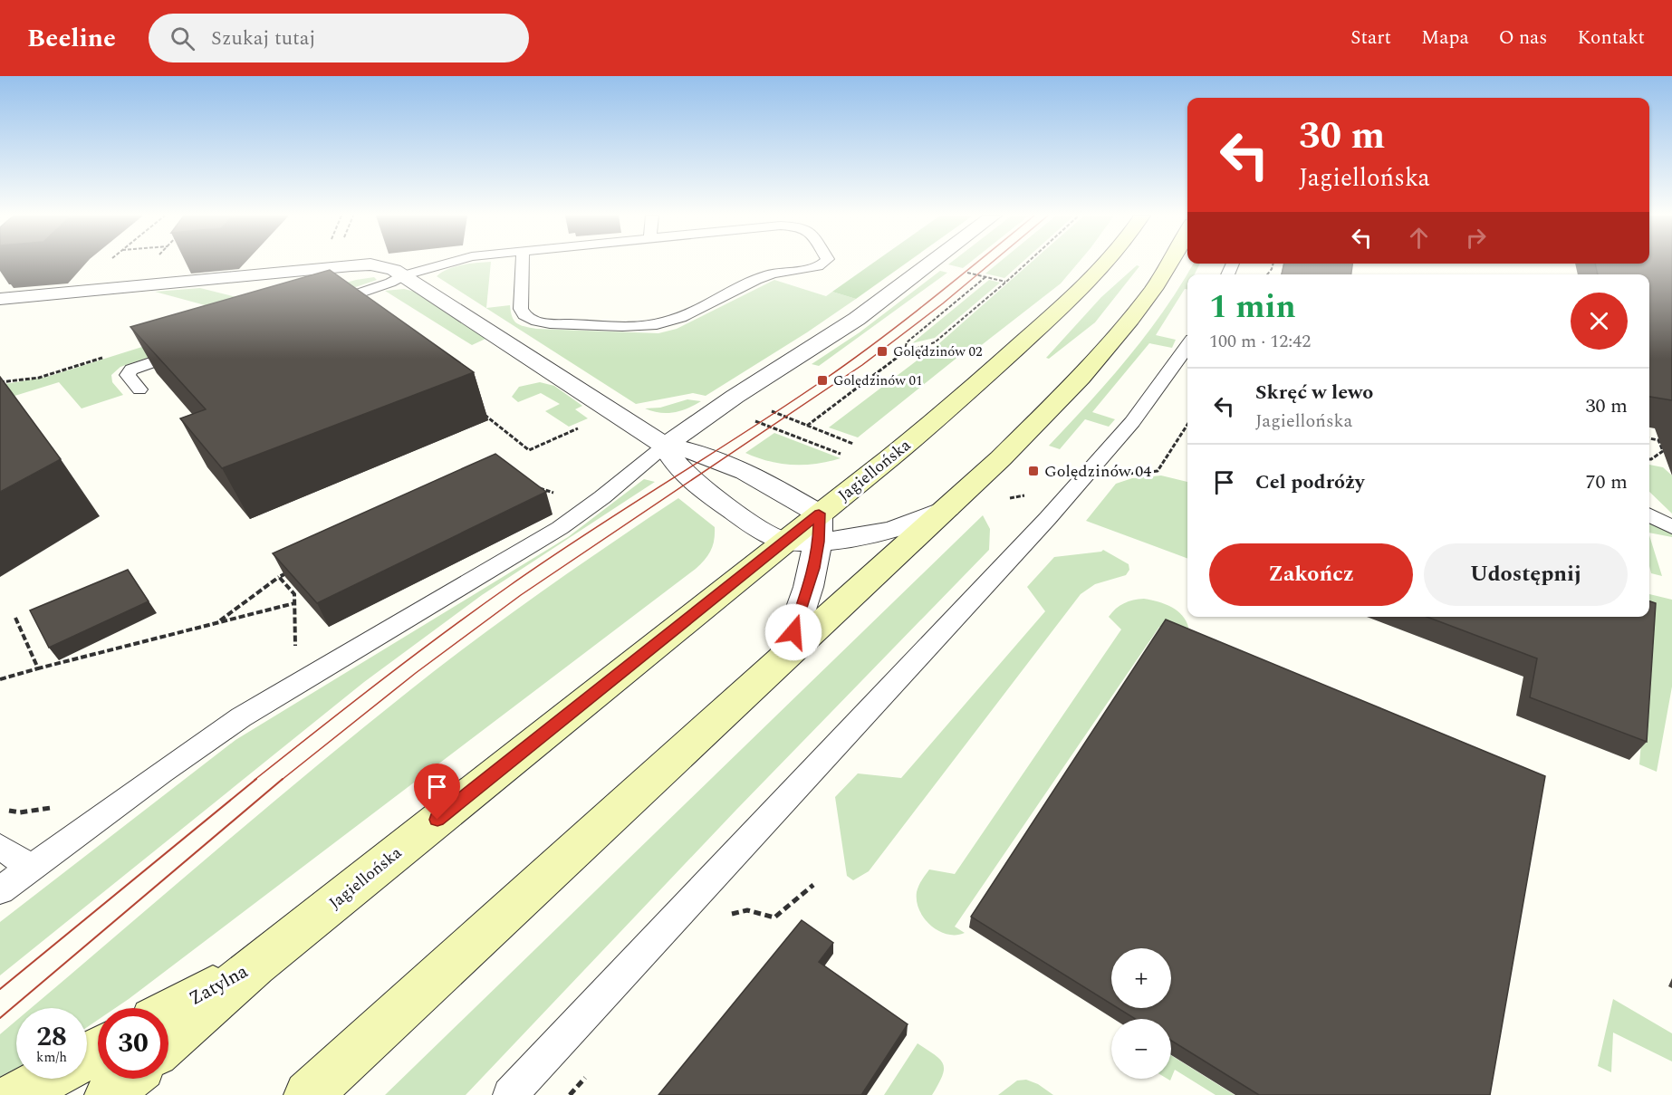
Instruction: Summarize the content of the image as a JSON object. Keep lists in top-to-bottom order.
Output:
{
  "streets": {
    "main road": ["Jagiellońska", "Zatylna"]
  },
  "crossings": [
    ["Jagiellońska", "Zatylna"]
  ],
  "places": {
    "transit": ["Golędzinów 02", "Golędzinów 01", "Golędzinów 04"]
  },
  "page": {
    "header": "Beeline",
    "search": "Szukaj tutaj",
    "nav": [
      "Start",
      "Mapa",
      "O nas",
      "Kontakt"
    ],
    "turn": ["30 m", "Jagiellońska"],
    "heading": ["1 min", "100 m · 12:42"],
    "list": [
      {
        "name": "Skręć w lewo",
        "note": "Jagiellońska",
        "value": "30 m"
      },
      {
        "name": "Cel podróży",
        "value": "70 m"
      }
    ],
    "buttons": ["Zakończ", "Udostępnij"],
    "map_buttons": ["+", "−"],
    "speed": "28 km/h",
    "limit": "30"
  }
}
